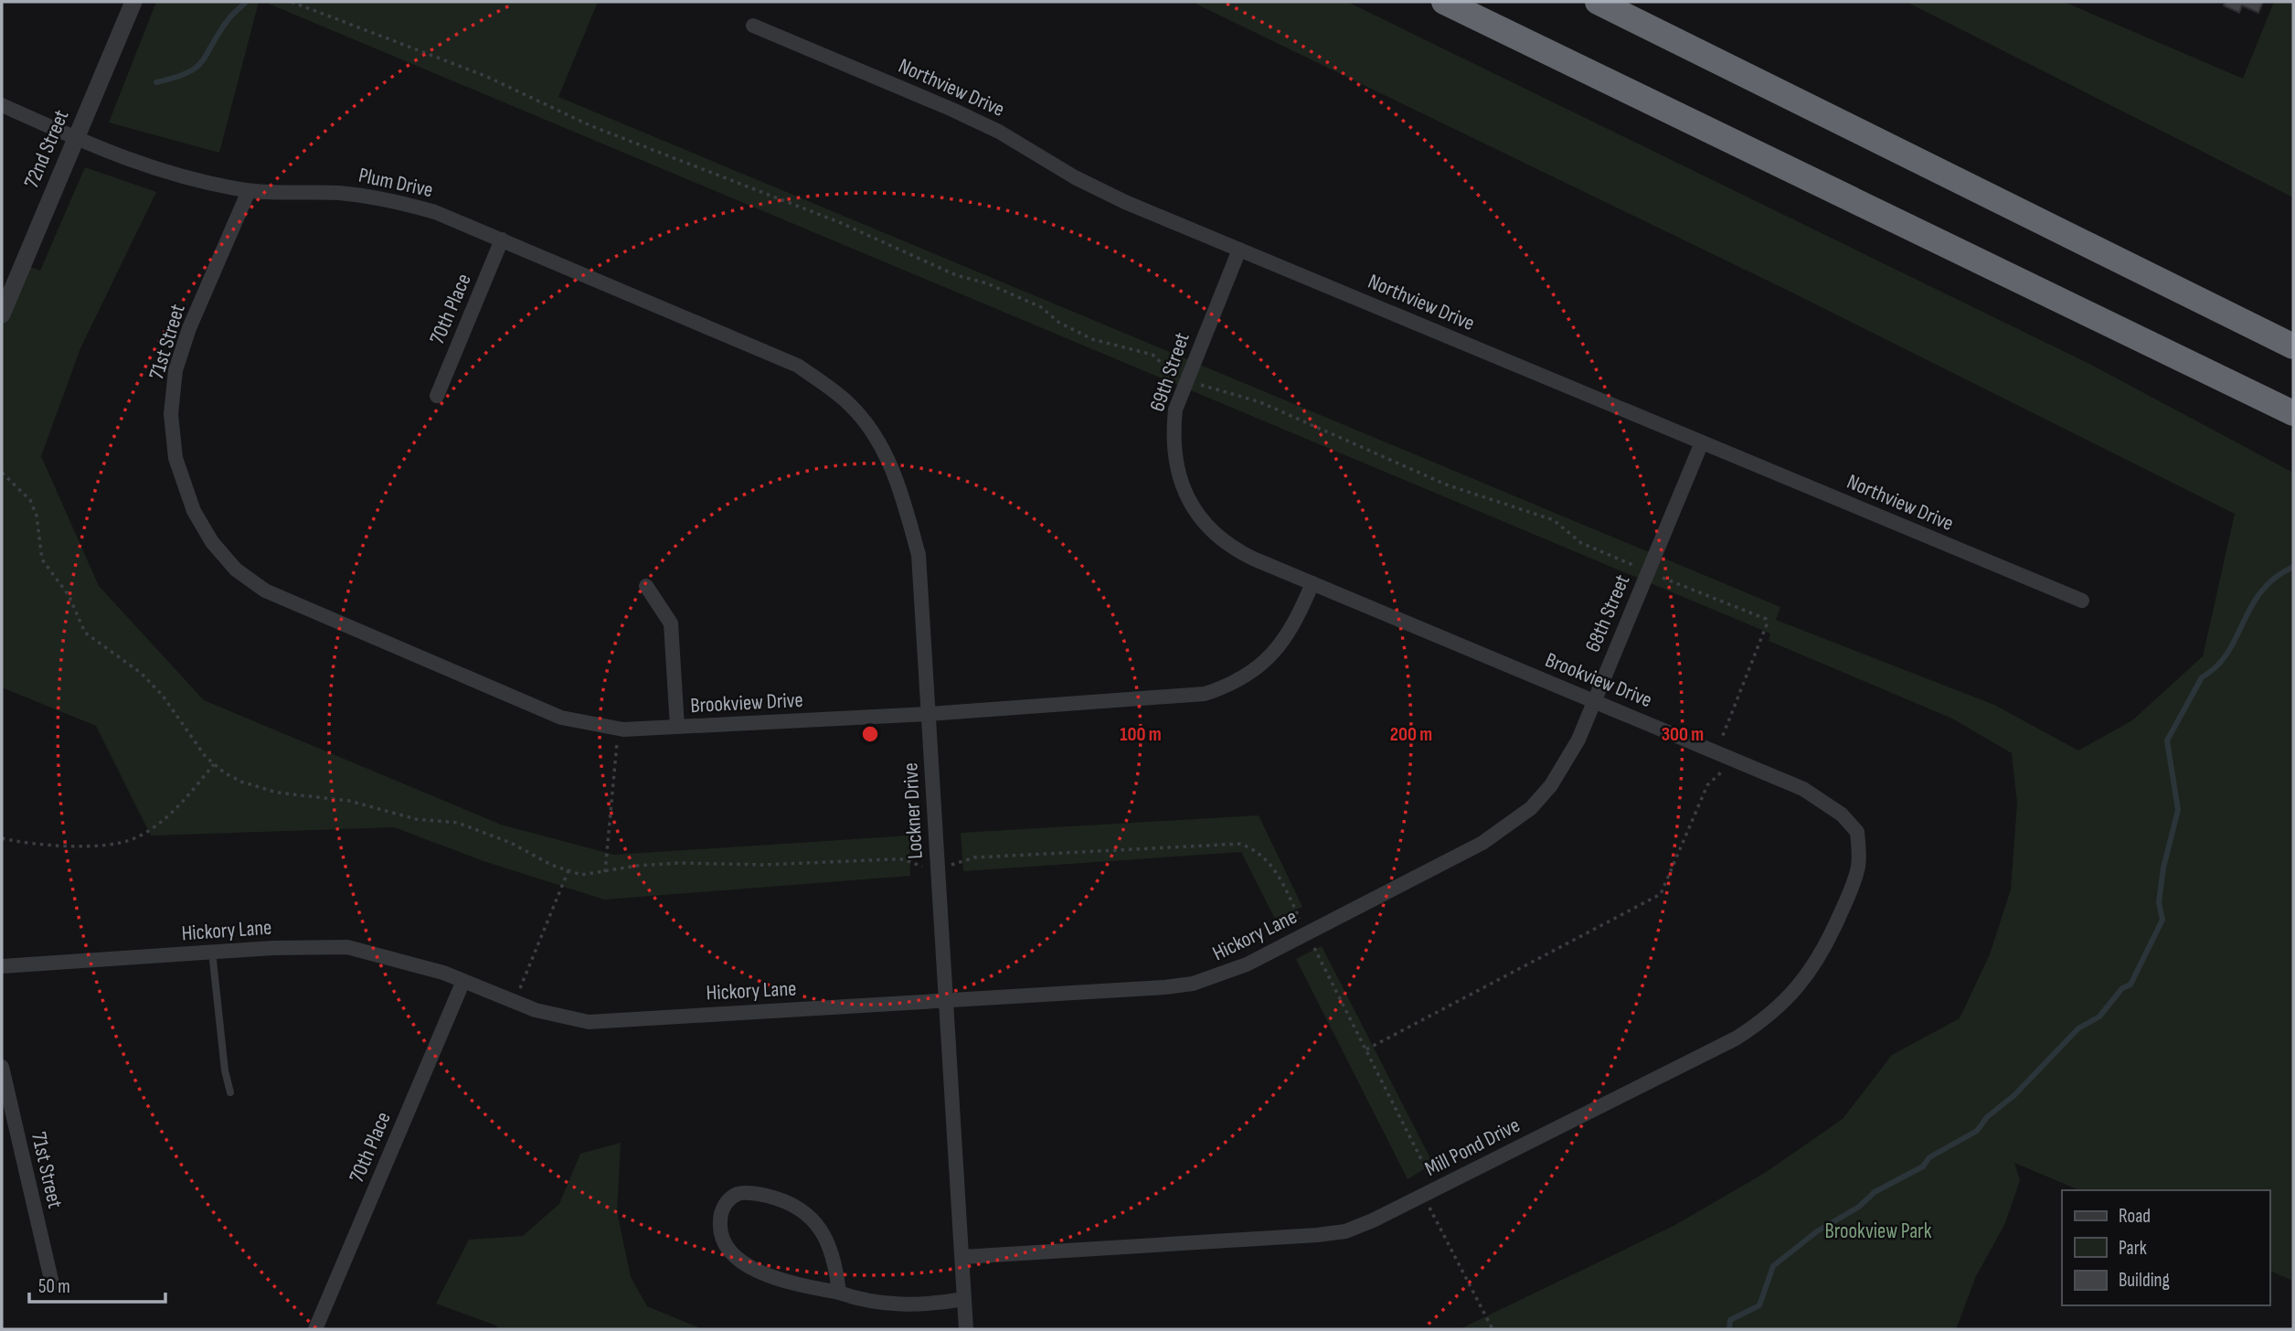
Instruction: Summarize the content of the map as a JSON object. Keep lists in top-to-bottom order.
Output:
{
  "streets": {
    "street": [
      "Northview Drive",
      "72nd Street",
      "Plum Drive",
      "70th Place",
      "71st Street",
      "69th Street",
      "68th Street",
      "Brookview Drive",
      "Lockner Drive",
      "Hickory Lane",
      "Mill Pond Drive"
    ]
  },
  "crossings": [
    ["Northview Drive", "69th Street"],
    ["Northview Drive", "68th Street"],
    ["72nd Street", "Plum Drive"],
    ["Plum Drive", "70th Place"],
    ["Plum Drive", "71st Street"],
    ["Plum Drive", "Lockner Drive"],
    ["70th Place", "Hickory Lane"],
    ["71st Street", "Brookview Drive"],
    ["69th Street", "Brookview Drive"],
    ["68th Street", "Brookview Drive"],
    ["68th Street", "Hickory Lane"],
    ["Brookview Drive", "Lockner Drive"],
    ["Brookview Drive", "Mill Pond Drive"],
    ["Lockner Drive", "Hickory Lane"],
    ["Lockner Drive", "Mill Pond Drive"]
  ],
  "parks": ["Brookview Park"],
  "legend": ["Road", "Park", "Building"],
  "scale_bar": "50 m",
  "rings": ["100 m", "200 m", "300 m"]
}
